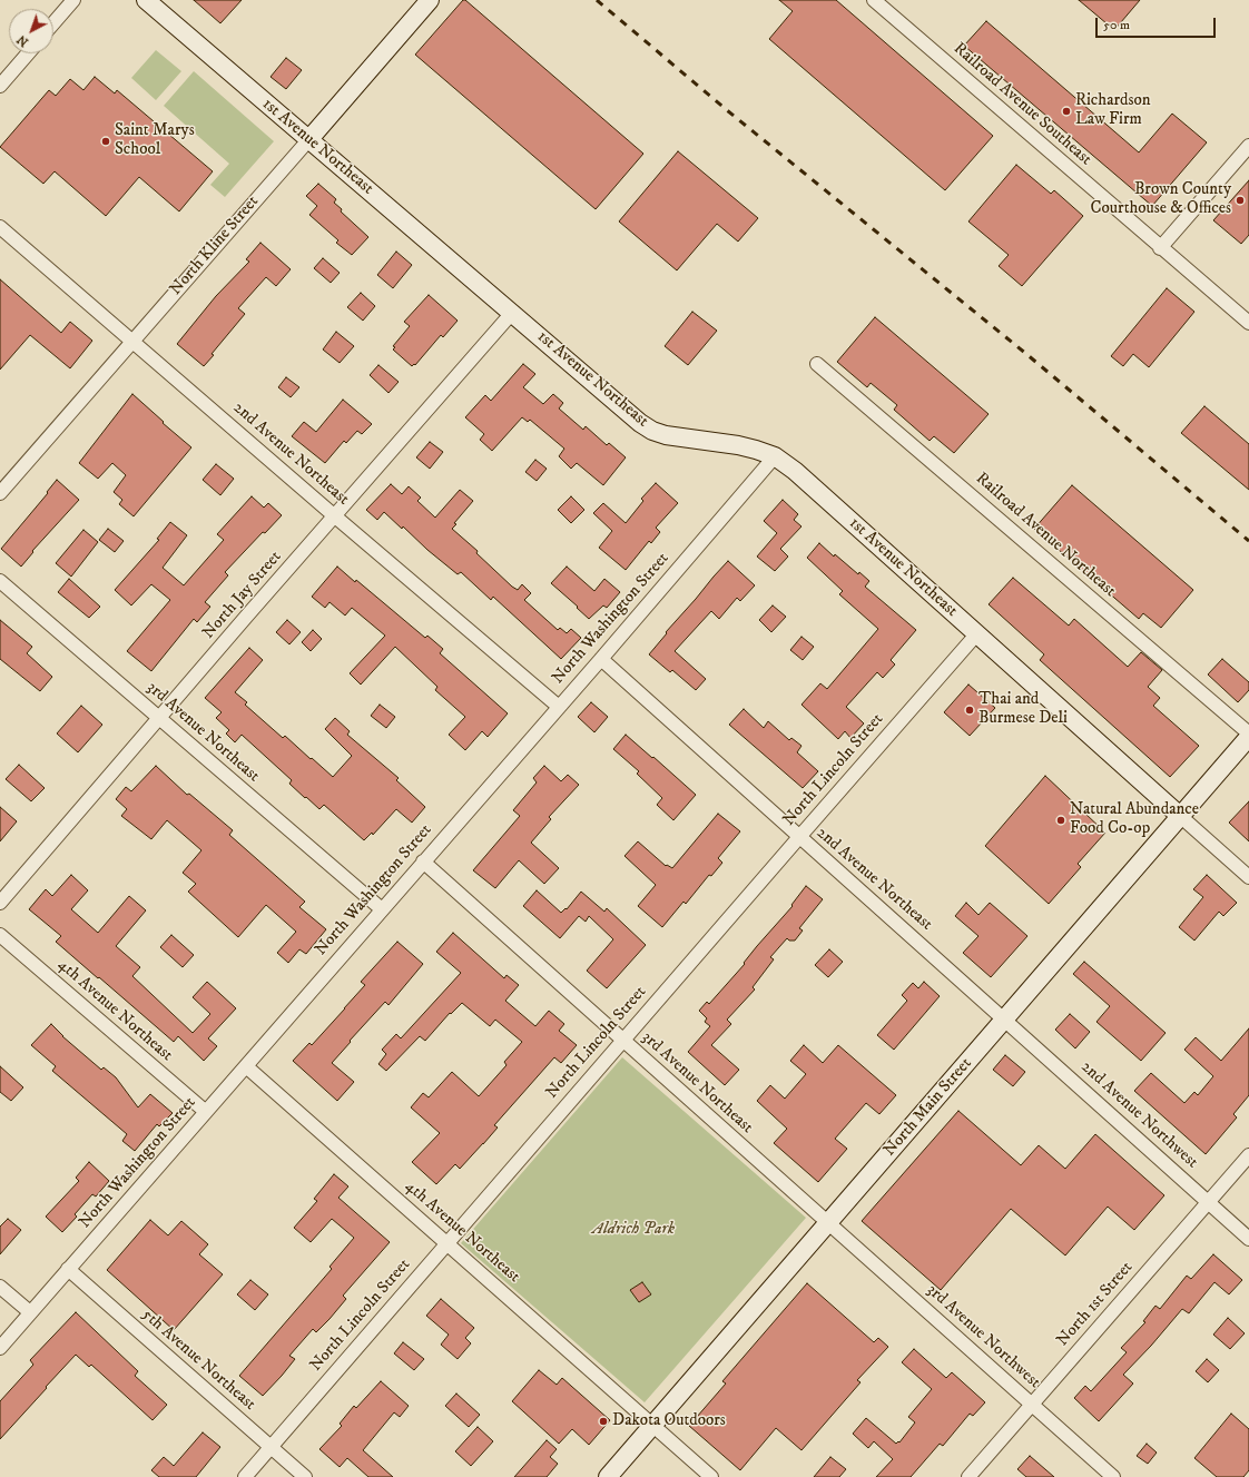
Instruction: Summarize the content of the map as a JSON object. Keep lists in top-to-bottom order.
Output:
{
  "streets": {
    "street": [
      "Railroad Avenue Southeast",
      "1st Avenue Northeast",
      "North Kline Street",
      "2nd Avenue Northeast",
      "Railroad Avenue Northeast",
      "North Jay Street",
      "North Washington Street",
      "3rd Avenue Northeast",
      "North Lincoln Street",
      "4th Avenue Northeast",
      "North Main Street",
      "2nd Avenue Northwest",
      "North 1st Street",
      "3rd Avenue Northwest",
      "5th Avenue Northeast"
    ]
  },
  "crossings": [
    ["1st Avenue Northeast", "North Kline Street"],
    ["1st Avenue Northeast", "North Jay Street"],
    ["1st Avenue Northeast", "North Washington Street"],
    ["1st Avenue Northeast", "North Lincoln Street"],
    ["1st Avenue Northeast", "North Main Street"],
    ["North Kline Street", "2nd Avenue Northeast"],
    ["2nd Avenue Northeast", "North Jay Street"],
    ["2nd Avenue Northeast", "North Washington Street"],
    ["2nd Avenue Northeast", "North Lincoln Street"],
    ["2nd Avenue Northeast", "North Main Street"],
    ["2nd Avenue Northeast", "2nd Avenue Northwest"],
    ["Railroad Avenue Northeast", "North Main Street"],
    ["North Jay Street", "3rd Avenue Northeast"],
    ["North Washington Street", "3rd Avenue Northeast"],
    ["North Washington Street", "4th Avenue Northeast"],
    ["North Washington Street", "5th Avenue Northeast"],
    ["3rd Avenue Northeast", "North Lincoln Street"],
    ["3rd Avenue Northeast", "North Main Street"],
    ["3rd Avenue Northeast", "3rd Avenue Northwest"],
    ["North Lincoln Street", "4th Avenue Northeast"],
    ["North Lincoln Street", "5th Avenue Northeast"],
    ["4th Avenue Northeast", "North Main Street"],
    ["North Main Street", "2nd Avenue Northwest"],
    ["North Main Street", "3rd Avenue Northwest"],
    ["2nd Avenue Northwest", "North 1st Street"],
    ["North 1st Street", "3rd Avenue Northwest"]
  ],
  "parks": ["Aldrich Park"],
  "places": [
    "Richardson Law Firm",
    "Saint Marys School",
    "Brown County Courthouse & Offices",
    "Thai and Burmese Deli",
    "Natural Abundance Food Co-op",
    "Dakota Outdoors"
  ],
  "scale_bar": "50 m",
  "north": "bottom left"
}
